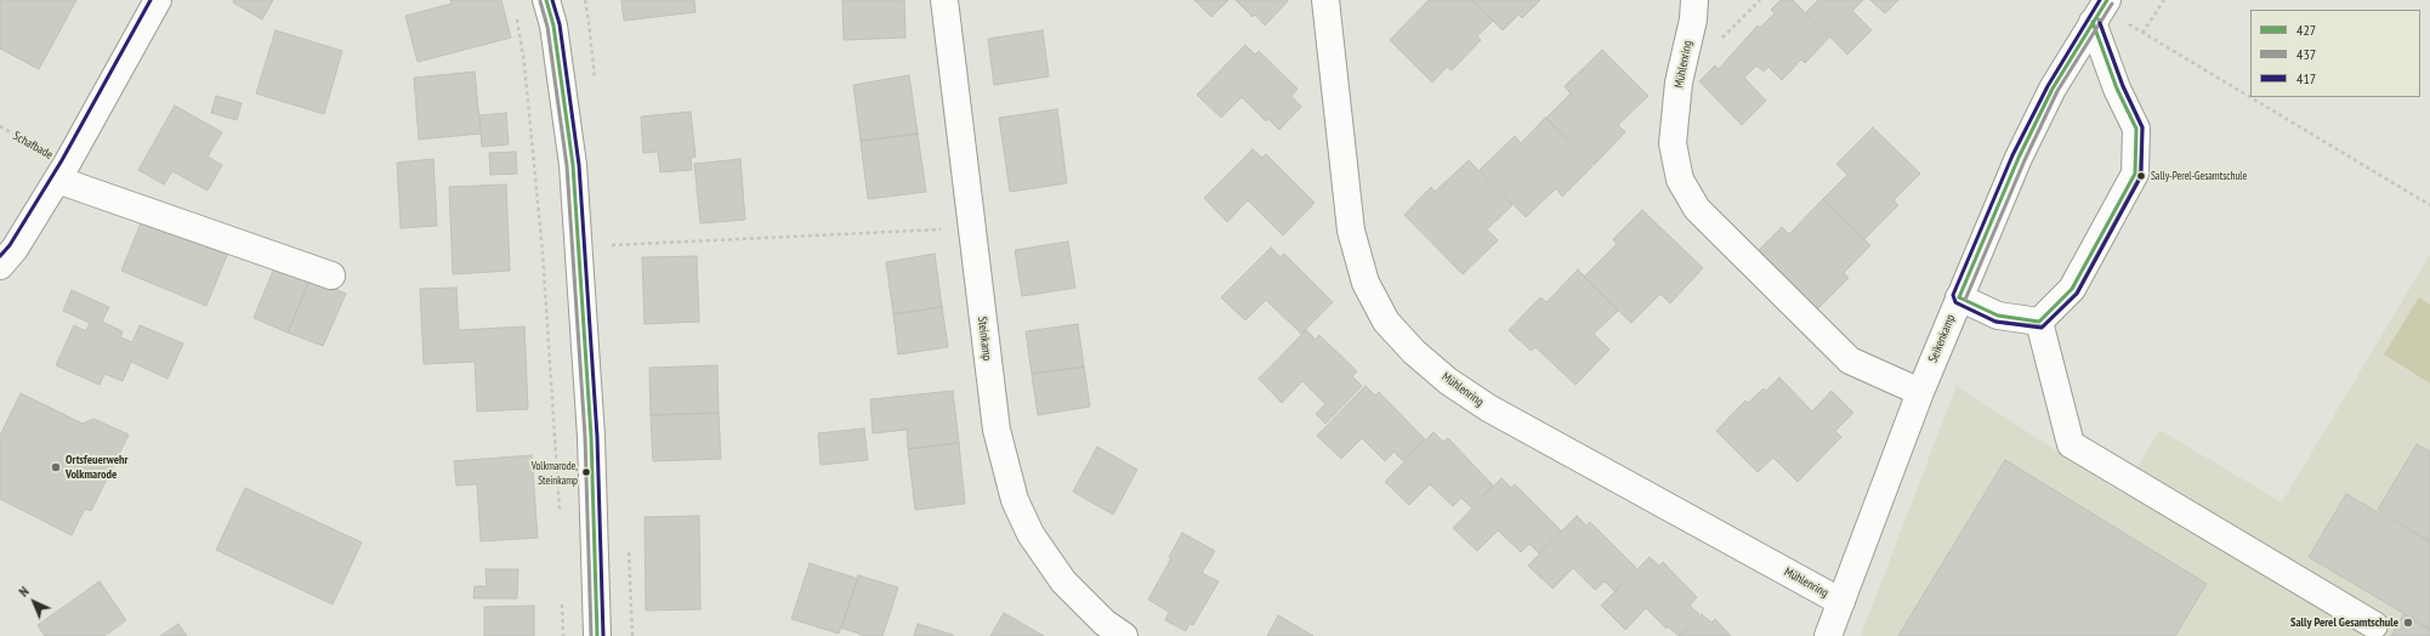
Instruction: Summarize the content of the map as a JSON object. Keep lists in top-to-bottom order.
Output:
{
  "streets": {
    "street": ["Mühlenring", "Steinkamp", "Seikenkamp"],
    "path": ["Schafbade"]
  },
  "crossings": [
    ["Mühlenring", "Seikenkamp"]
  ],
  "places": [
    "Sally-Perel-Gesamtschule",
    "Ortsfeuerwehr Volkmarode",
    "Volkmarode, Steinkamp",
    "Sally Perel Gesamtschule"
  ],
  "lines": ["transit line 427", "transit line 417", "transit line 437"],
  "legend": ["427", "437", "417"],
  "north": "top left"
}
